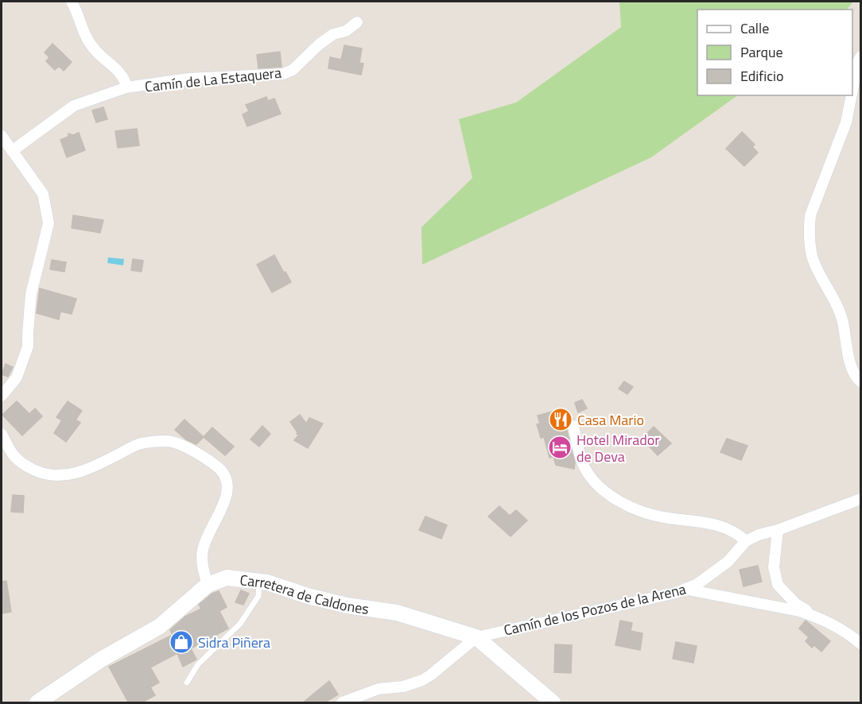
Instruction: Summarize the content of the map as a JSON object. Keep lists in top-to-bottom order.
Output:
{
  "streets": {
    "street": ["Camín de La Estaquera", "Carretera de Caldones", "Camín de los Pozos de la Arena"]
  },
  "crossings": [
    ["Carretera de Caldones", "Camín de los Pozos de la Arena"]
  ],
  "places": {
    "restaurant": ["Casa Mario"],
    "hotel": ["Hotel Mirador de Deva"],
    "shop": ["Sidra Piñera"]
  },
  "legend": ["Calle", "Parque", "Edificio"]
}
